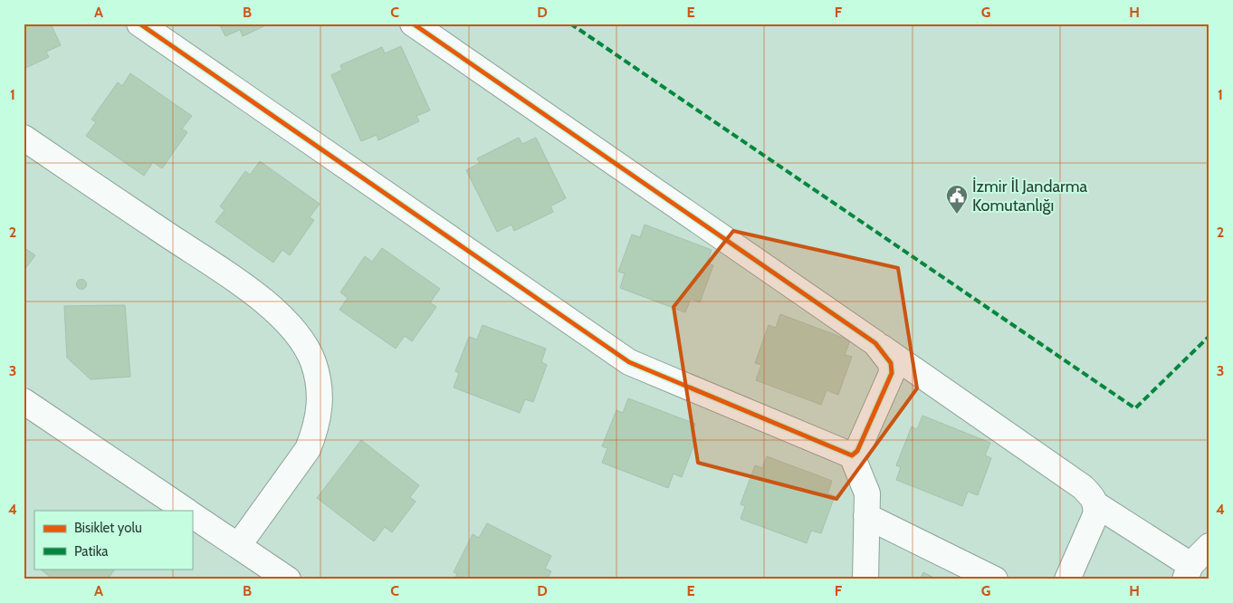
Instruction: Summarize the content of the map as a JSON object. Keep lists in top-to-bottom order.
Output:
{
  "places": {
    "public building": ["İzmir İl Jandarma Komutanlığı"]
  },
  "legend": ["Bisiklet yolu", "Patika"],
  "grid": {
    "columns": [
      "A",
      "B",
      "C",
      "D",
      "E",
      "F",
      "G",
      "H"
    ],
    "rows": [
      "1",
      "2",
      "3",
      "4"
    ]
  }
}
